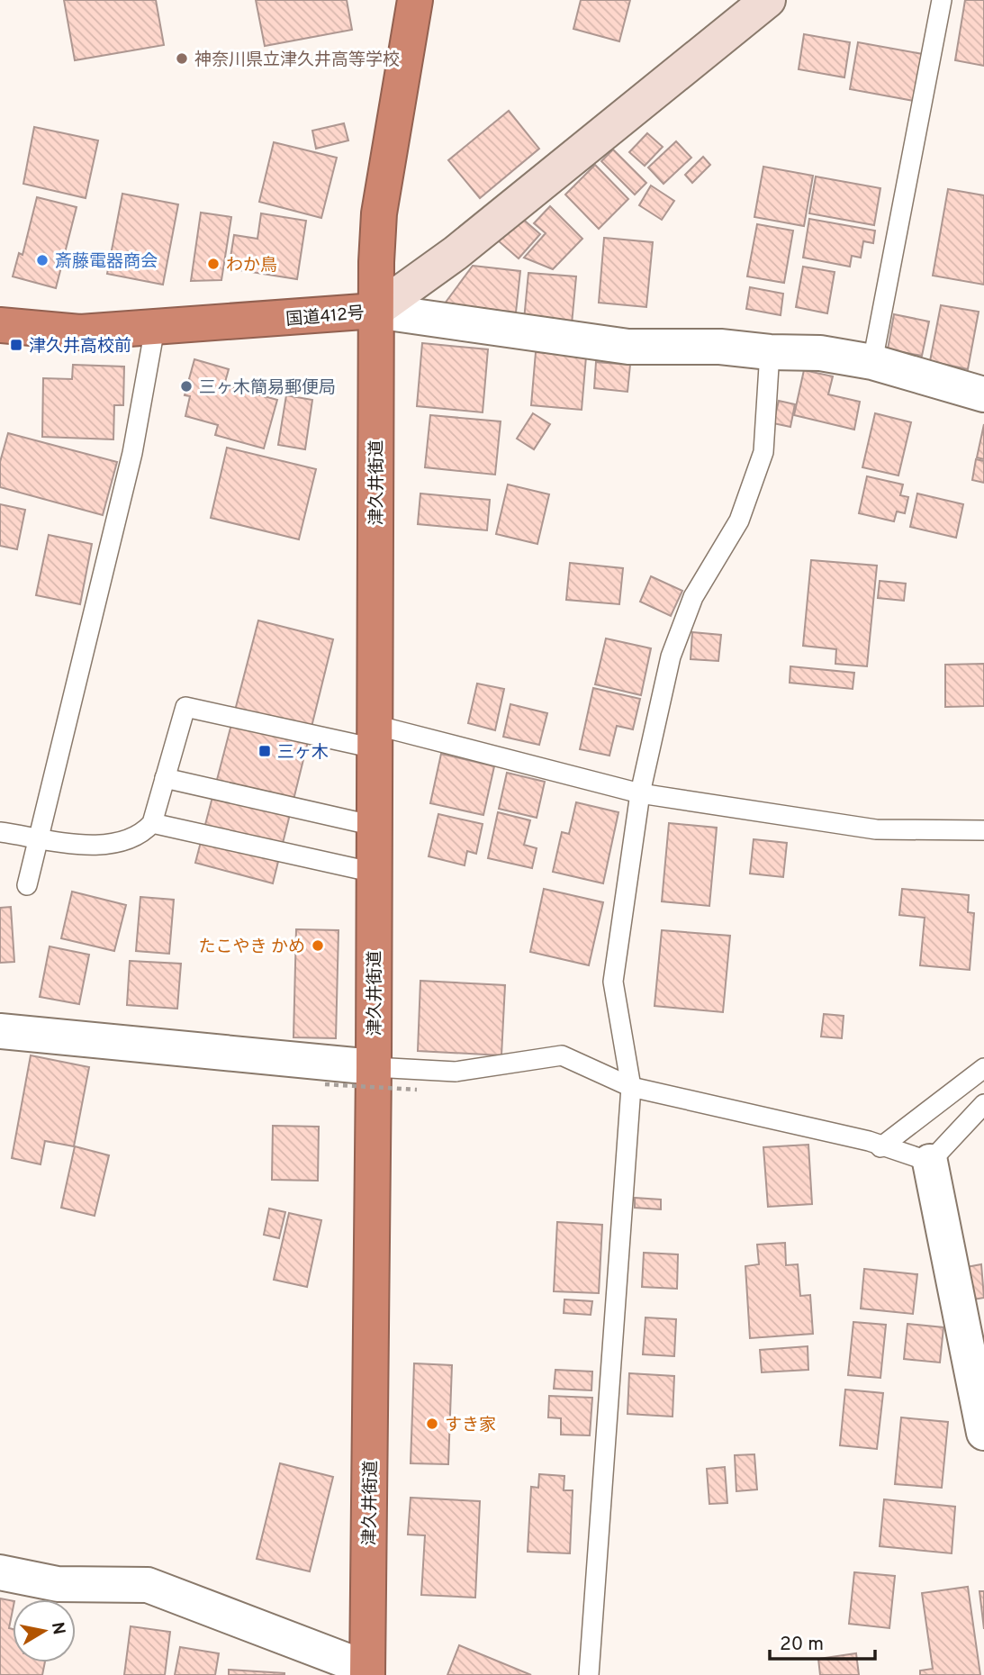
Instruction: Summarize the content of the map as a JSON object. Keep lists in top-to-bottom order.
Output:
{
  "streets": {
    "highway": ["国道412号", "津久井街道"]
  },
  "crossings": [
    ["国道412号", "津久井街道"]
  ],
  "places": {
    "other": [
      "神奈川県立津久井高等学校",
      "斎藤電器商会",
      "わか鳥",
      "三ヶ木簡易郵便局",
      "たこやき かめ",
      "すき家"
    ],
    "transit": ["津久井高校前", "三ヶ木"]
  },
  "scale_bar": "20 m",
  "north": "right"
}
